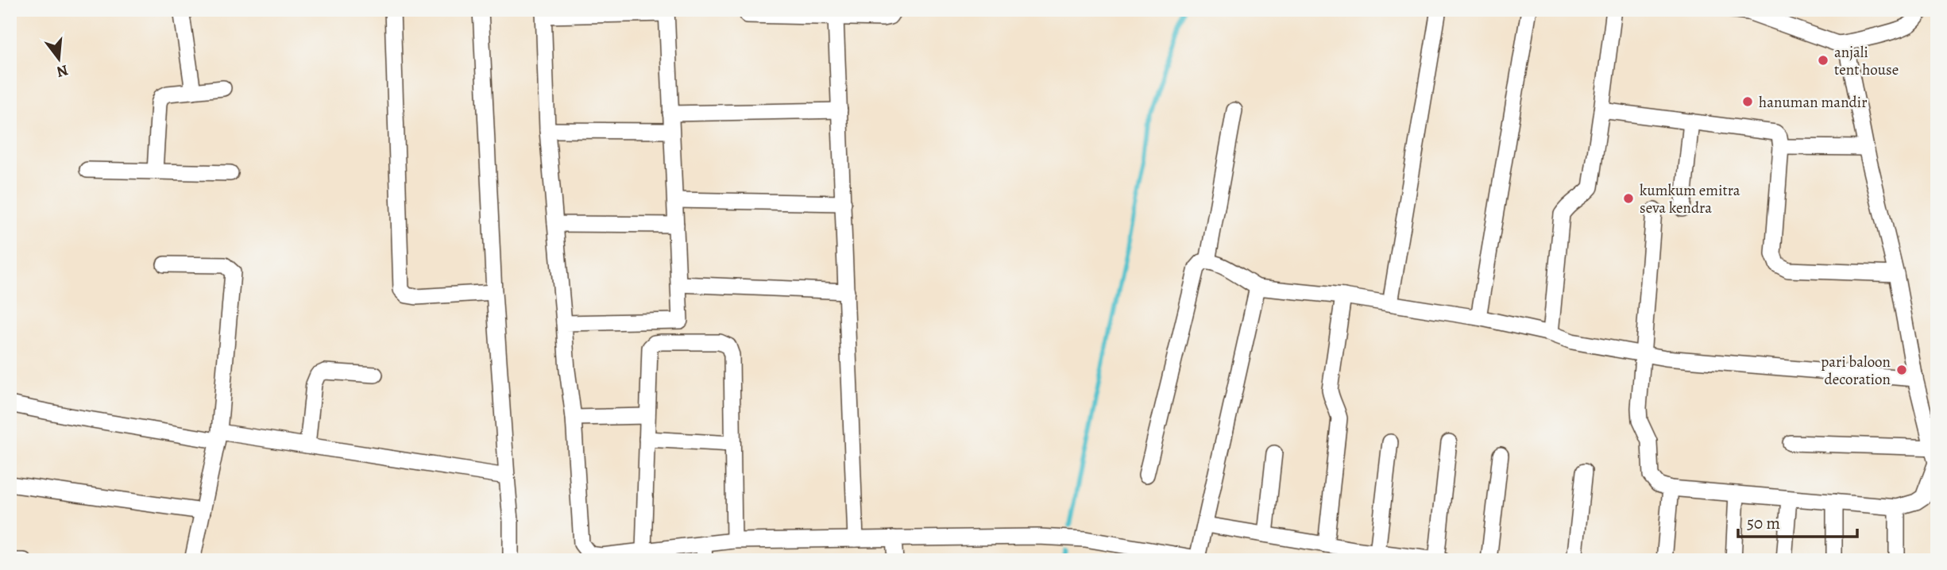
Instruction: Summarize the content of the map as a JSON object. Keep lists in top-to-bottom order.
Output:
{
  "places": [
    "anjali tent house",
    "hanuman mandir",
    "kumkum emitra seva kendra",
    "pari baloon decoration"
  ],
  "scale_bar": "50 m",
  "north": "bottom"
}
